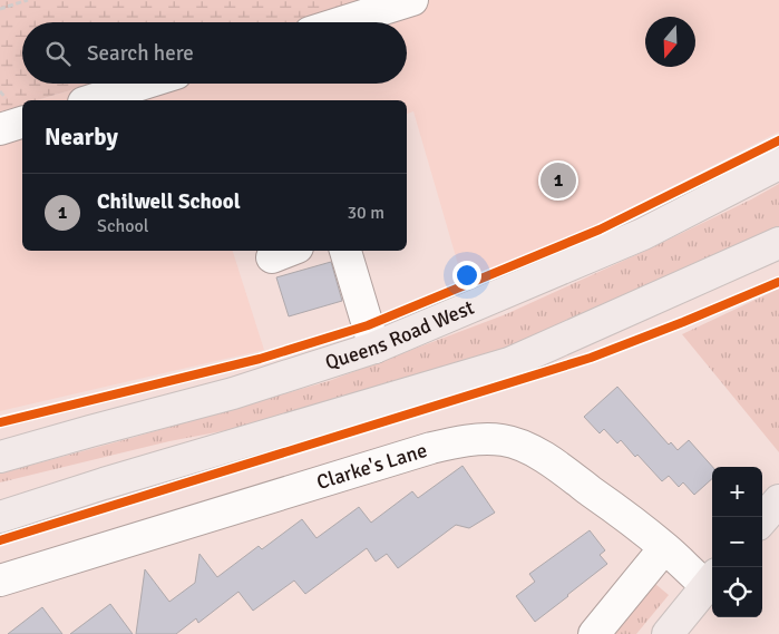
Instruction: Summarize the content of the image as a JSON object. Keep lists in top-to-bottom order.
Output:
{
  "streets": {
    "main road": ["Queens Road West"],
    "street": ["Clarke's Lane"]
  },
  "north": "bottom",
  "page": {
    "search": "Search here",
    "heading": "Nearby",
    "pins": "1",
    "list": [
      {
        "mark": "1",
        "name": "Chilwell School",
        "note": "School",
        "value": "30 m"
      }
    ],
    "map_buttons": ["+", "−"]
  }
}
